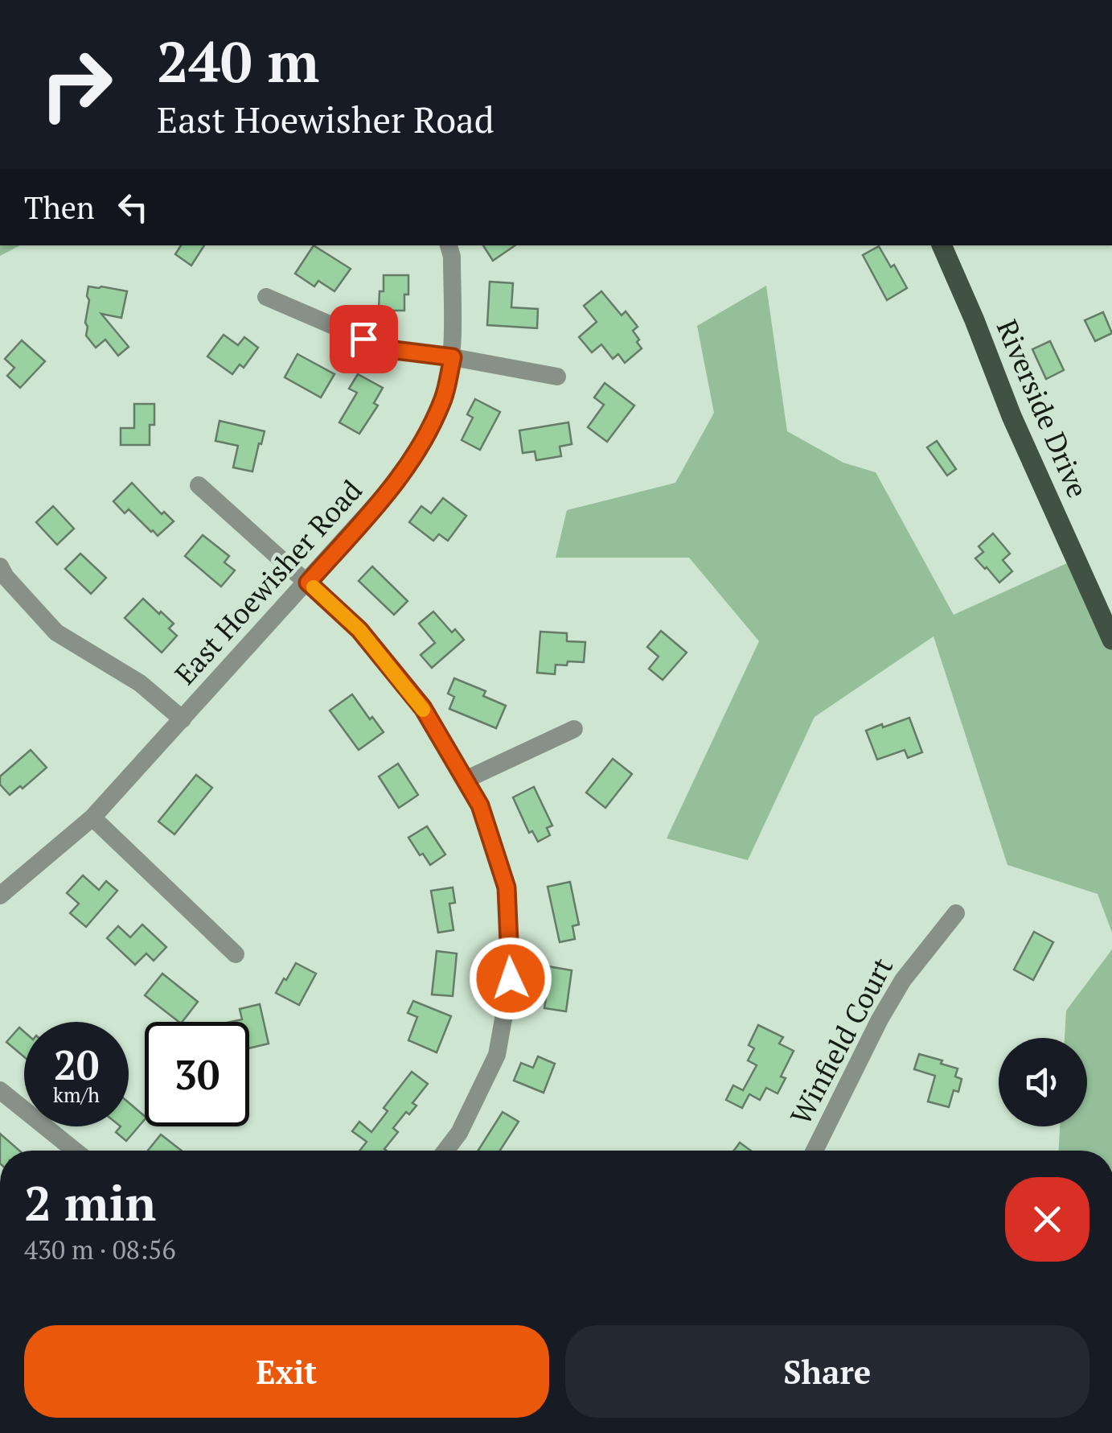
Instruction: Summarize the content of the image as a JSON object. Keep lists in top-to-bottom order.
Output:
{
  "streets": {
    "main road": ["Riverside Drive"],
    "street": ["East Hoewisher Road", "Winfield Court"]
  },
  "page": {
    "turn": ["240 m", "East Hoewisher Road"],
    "then": "Then",
    "speed": "20 km/h",
    "limit": "30",
    "heading": ["2 min", "430 m · 08:56"],
    "buttons": ["Exit", "Share"]
  }
}
